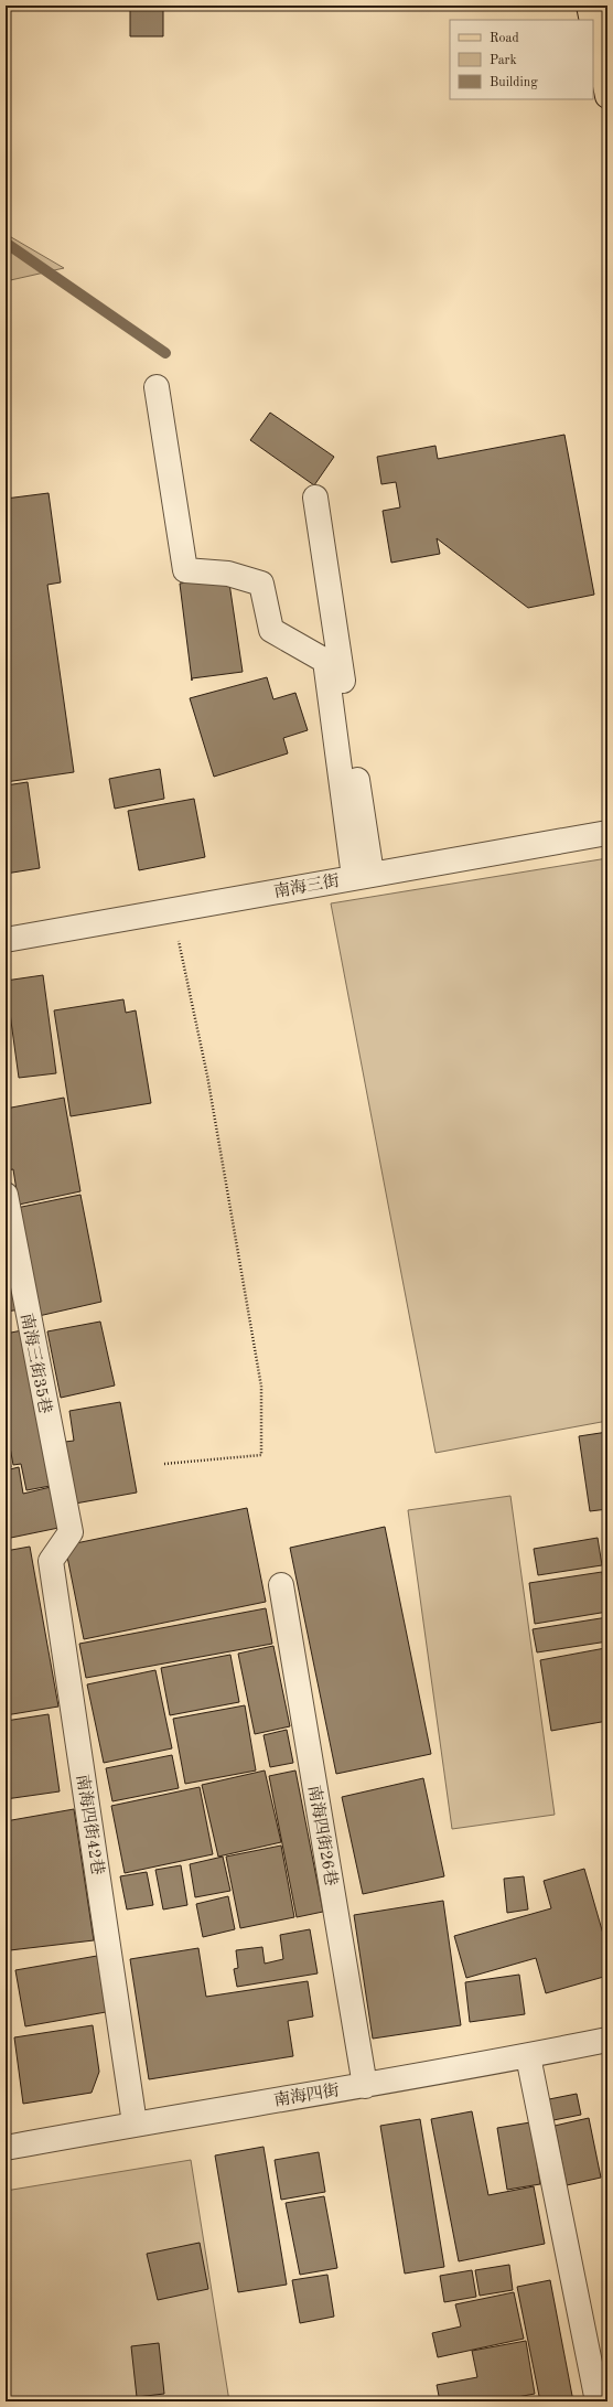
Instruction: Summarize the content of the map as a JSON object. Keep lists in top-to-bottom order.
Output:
{
  "streets": {
    "street": [
      "南海三街",
      "南海三街35巷",
      "南海四街42巷",
      "南海四街26巷",
      "南海四街"
    ]
  },
  "crossings": [
    ["南海三街35巷", "南海四街42巷"],
    ["南海四街42巷", "南海四街"],
    ["南海四街26巷", "南海四街"]
  ],
  "legend": ["Road", "Park", "Building"]
}
